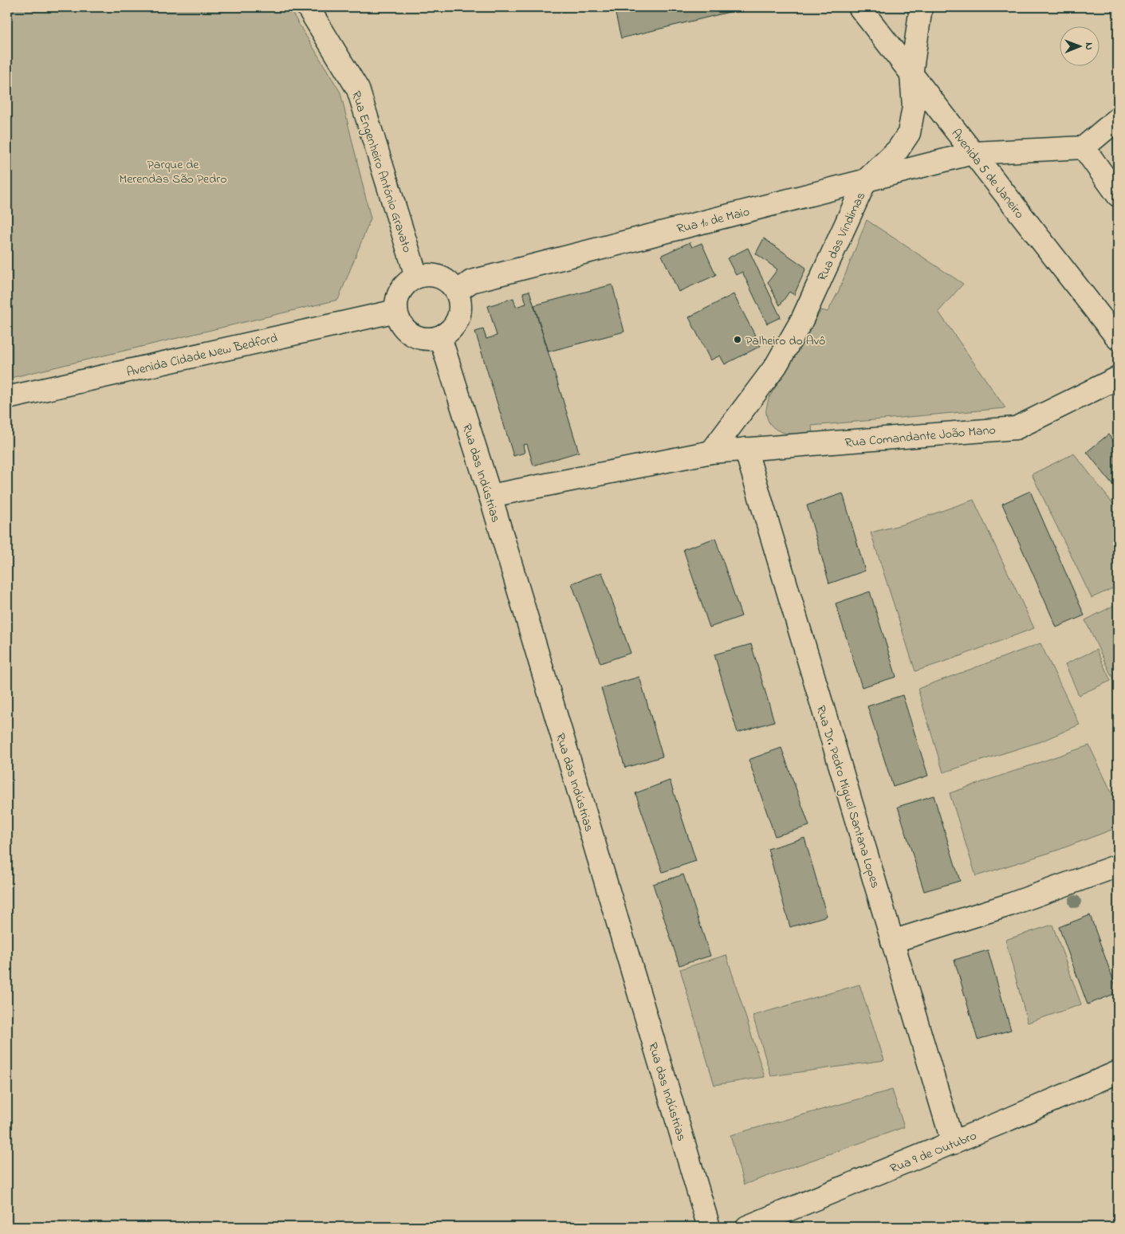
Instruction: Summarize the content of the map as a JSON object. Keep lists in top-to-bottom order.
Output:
{
  "streets": {
    "street": [
      "Rua Engenheiro António Gravato",
      "Avenida 5 de Janeiro",
      "Rua 1º de Maio",
      "Rua das Vindimas",
      "Avenida Cidade New Bedford",
      "Rua Comandante João Mano",
      "Rua das Indústrias",
      "Rua Dr. Pedro Miguel Santana Lopes",
      "Rua 9 de Outubro"
    ]
  },
  "crossings": [
    ["Rua Engenheiro António Gravato", "Rua 1º de Maio"],
    ["Rua Engenheiro António Gravato", "Avenida Cidade New Bedford"],
    ["Rua Engenheiro António Gravato", "Rua das Indústrias"],
    ["Avenida 5 de Janeiro", "Rua 1º de Maio"],
    ["Avenida 5 de Janeiro", "Rua das Vindimas"],
    ["Rua 1º de Maio", "Rua das Vindimas"],
    ["Rua 1º de Maio", "Avenida Cidade New Bedford"],
    ["Rua 1º de Maio", "Rua das Indústrias"],
    ["Rua das Vindimas", "Rua Comandante João Mano"],
    ["Avenida Cidade New Bedford", "Rua das Indústrias"],
    ["Rua Comandante João Mano", "Rua das Indústrias"],
    ["Rua Comandante João Mano", "Rua Dr. Pedro Miguel Santana Lopes"],
    ["Rua Dr. Pedro Miguel Santana Lopes", "Rua 9 de Outubro"]
  ],
  "parks": ["Parque de Merendas São Pedro"],
  "places": ["Palheiro do Avô"],
  "north": "right"
}
